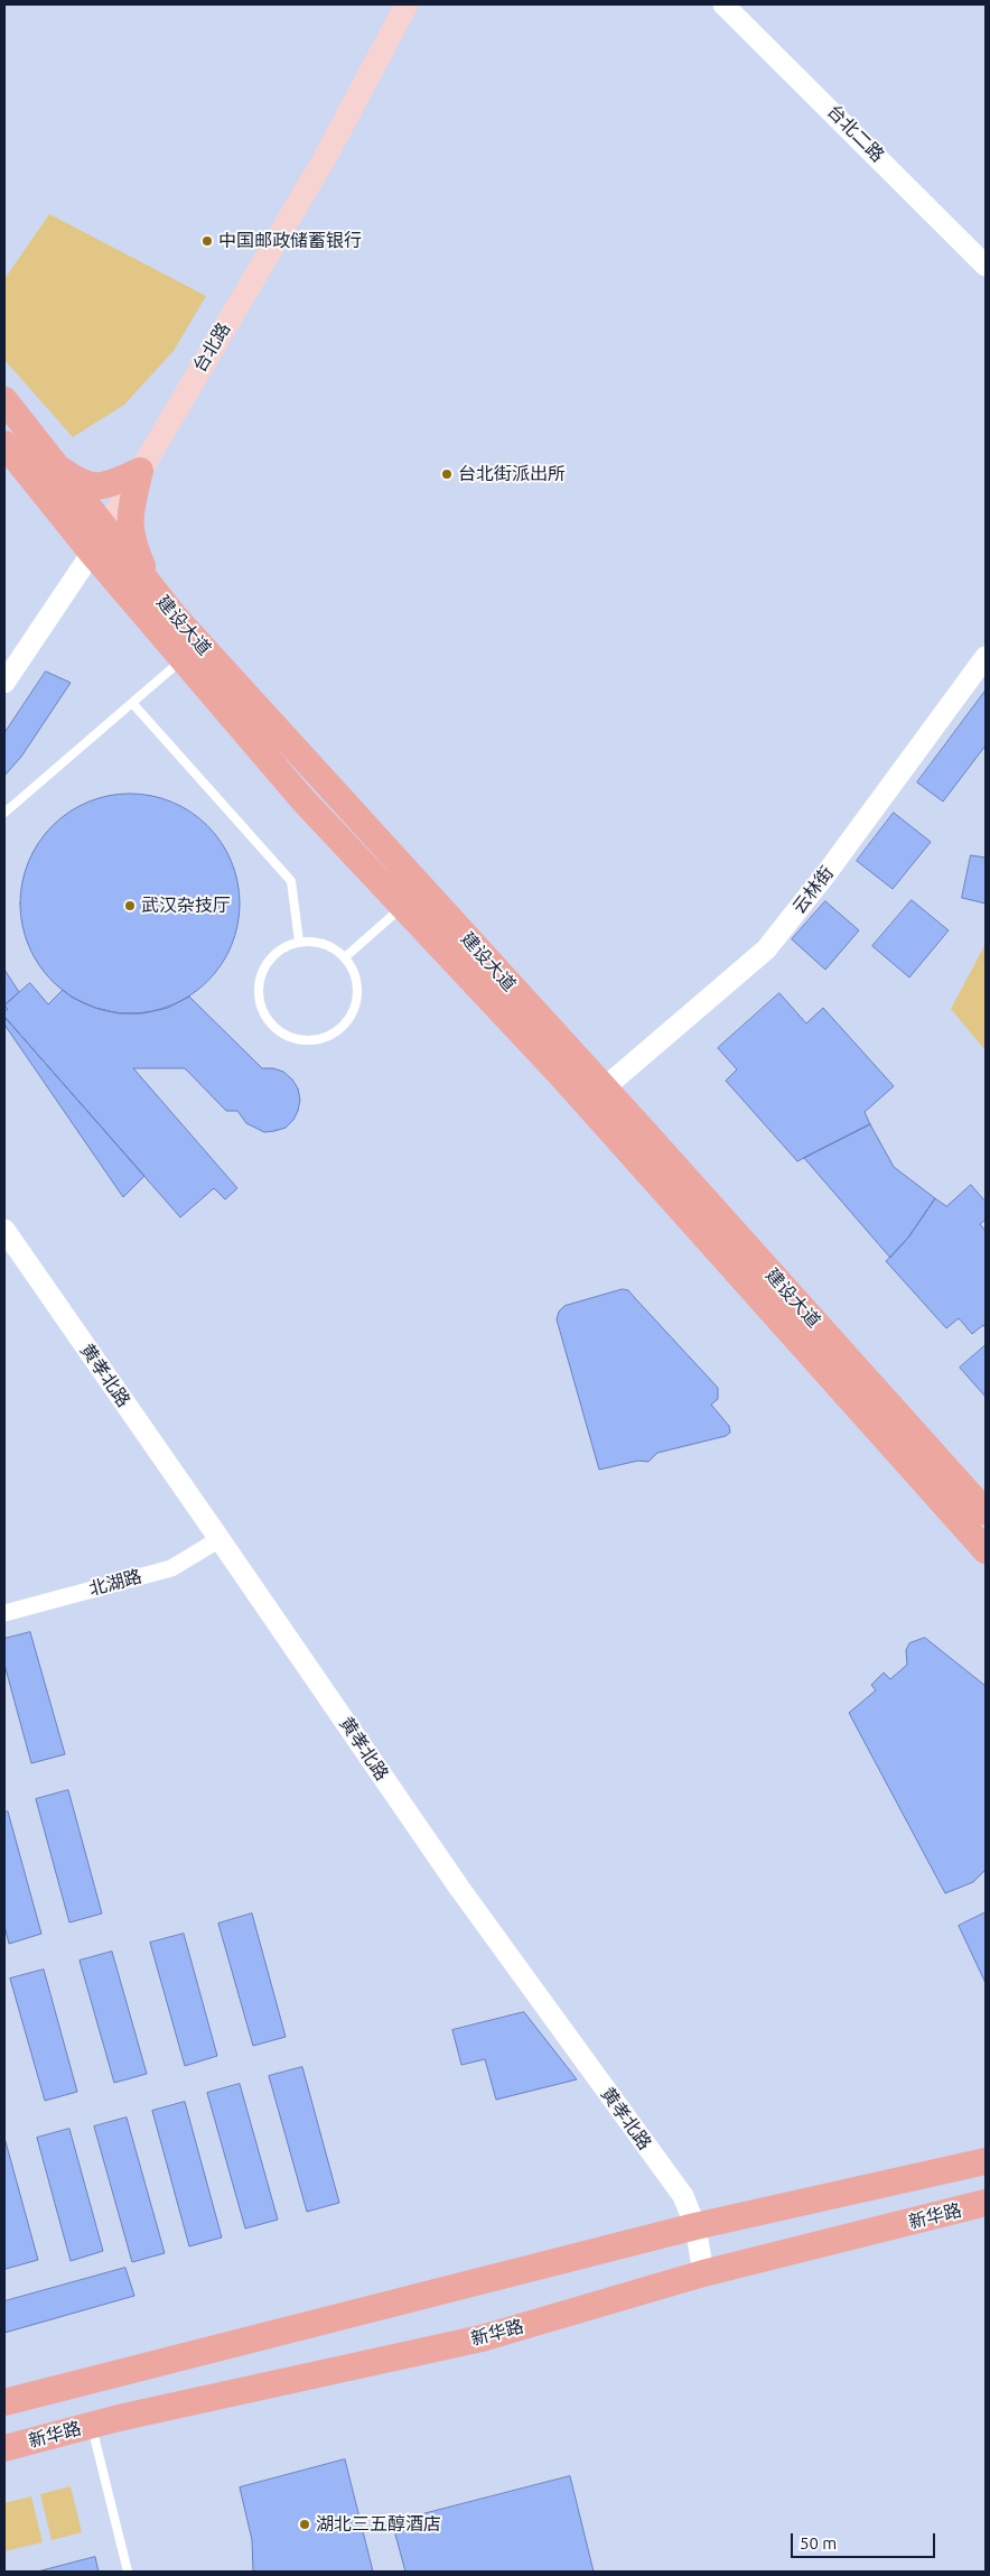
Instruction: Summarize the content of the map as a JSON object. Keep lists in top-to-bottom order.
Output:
{
  "streets": {
    "main road": ["台北路", "建设大道", "新华路"],
    "street": [
      "台北二路",
      "云林街",
      "黄孝北路",
      "北湖路"
    ]
  },
  "crossings": [
    ["台北路", "建设大道"],
    ["建设大道", "云林街"],
    ["黄孝北路", "北湖路"],
    ["黄孝北路", "新华路"]
  ],
  "places": [
    "中国邮政储蓄银行",
    "台北街派出所",
    "武汉杂技厅",
    "湖北三五醇酒店"
  ],
  "scale_bar": "50 m"
}
